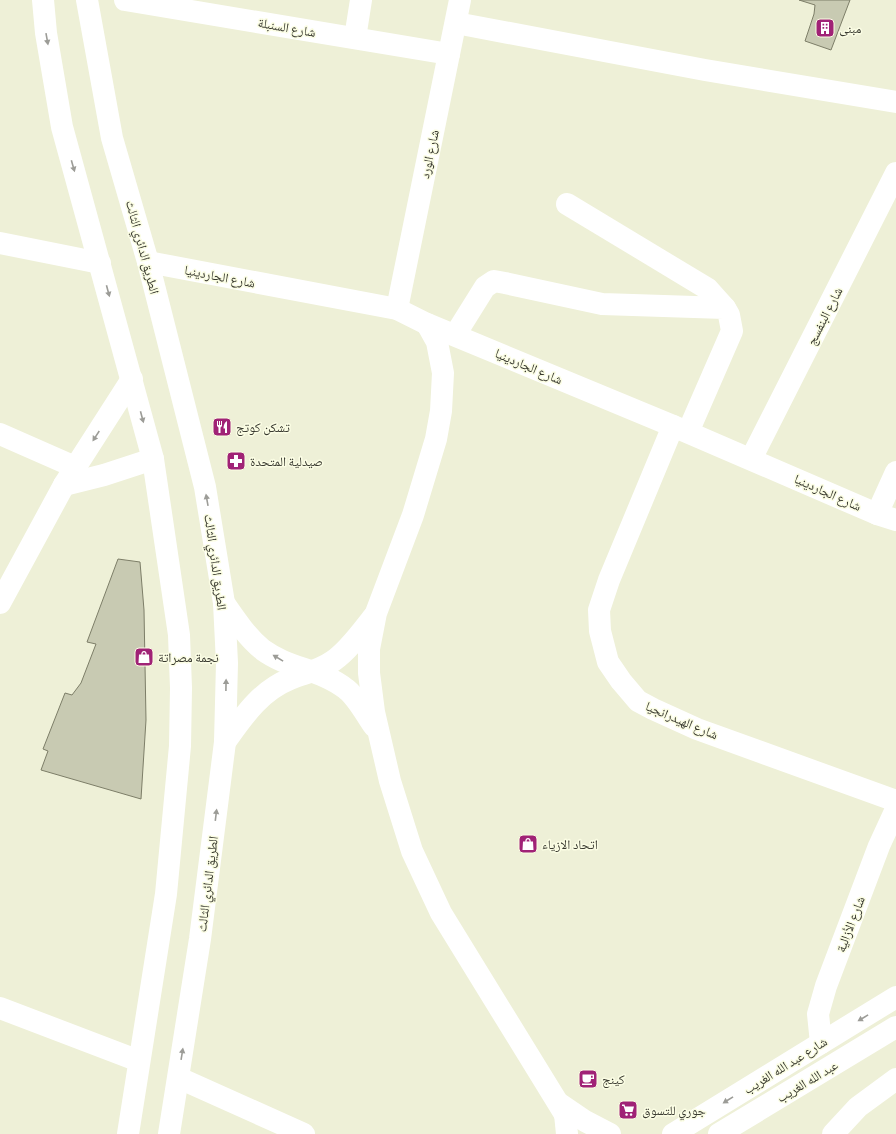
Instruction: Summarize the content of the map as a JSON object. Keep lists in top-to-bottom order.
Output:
{
  "streets": {
    "street": [
      "شارع السنبلة",
      "شارع الورد",
      "الطريق الدائري الثالث",
      "شارع الجاردينيا",
      "شارع البنفسج",
      "شارع الهيدرانجيا",
      "شارع الأزالية",
      "شارع عبد الله الغريب",
      "عبد الله الغريب"
    ]
  },
  "crossings": [
    ["شارع السنبلة", "شارع الورد"],
    ["شارع الورد", "شارع الجاردينيا"],
    ["الطريق الدائري الثالث", "شارع الجاردينيا"],
    ["شارع الجاردينيا", "شارع البنفسج"],
    ["شارع الجاردينيا", "شارع الهيدرانجيا"],
    ["شارع الأزالية", "شارع عبد الله الغريب"]
  ],
  "places": {
    "building": ["مبنى"],
    "restaurant": ["تشكن كوتج"],
    "pharmacy": ["صيدلية المتحدة"],
    "shop": ["نجمة مصراتة", "اتحاد الازياء"],
    "cafe": ["كينج"],
    "supermarket": ["جوري للتسوق"]
  }
}
